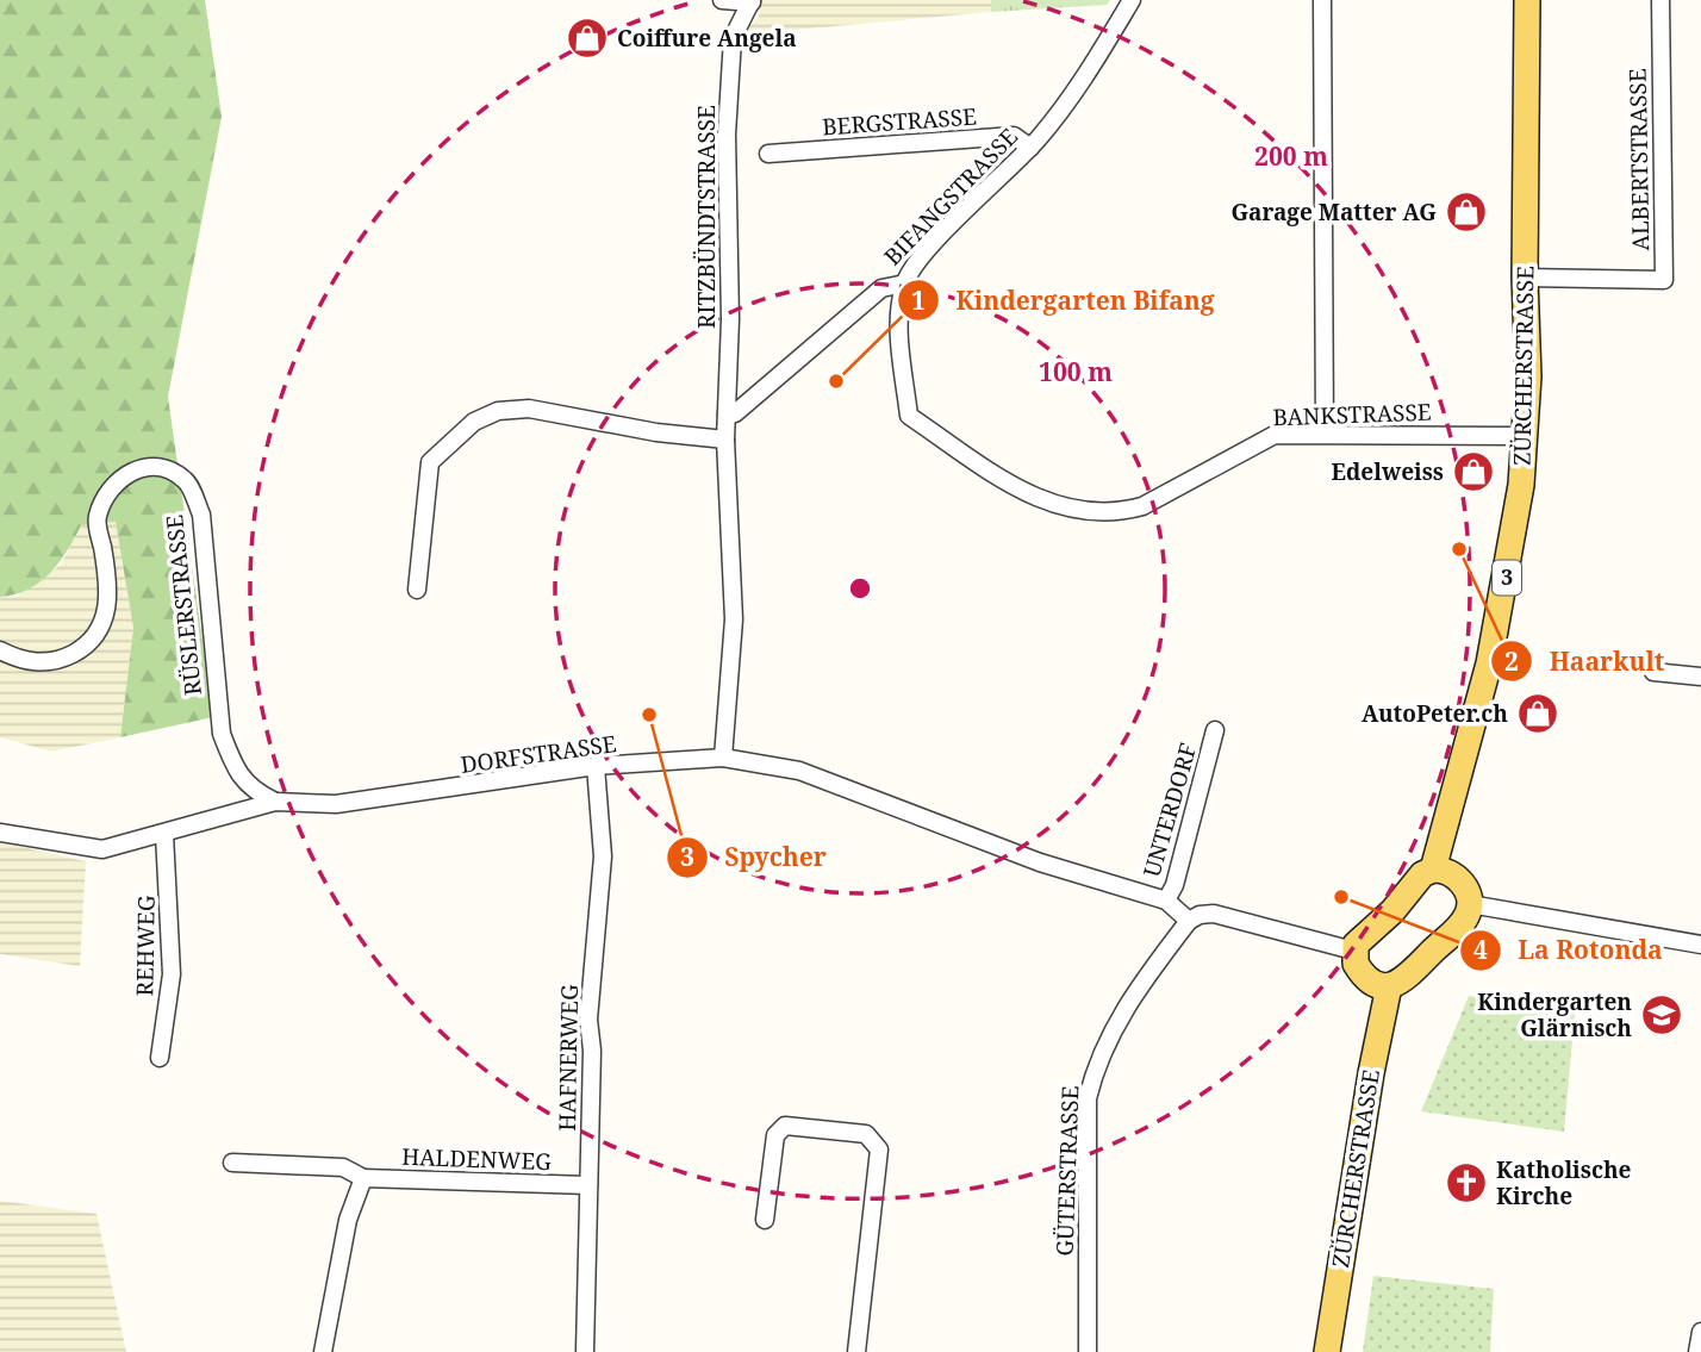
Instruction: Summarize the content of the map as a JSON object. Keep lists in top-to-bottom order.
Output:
{
  "streets": {
    "main road": ["ZÜRCHERSTRASSE", "3"],
    "street": [
      "BERGSTRASSE",
      "ALBERTSTRASSE",
      "BIFANGSTRASSE",
      "RITZBÜNDTSTRASSE",
      "BANKSTRASSE",
      "RÜSLERSTRASSE",
      "DORFSTRASSE",
      "UNTERDORF",
      "REHWEG",
      "HAFNERWEG",
      "HALDENWEG",
      "GÜTERSTRASSE"
    ]
  },
  "crossings": [
    ["BERGSTRASSE", "BIFANGSTRASSE"],
    ["ALBERTSTRASSE", "ZÜRCHERSTRASSE"],
    ["BIFANGSTRASSE", "RITZBÜNDTSTRASSE"],
    ["BIFANGSTRASSE", "BANKSTRASSE"],
    ["ZÜRCHERSTRASSE", "BANKSTRASSE"],
    ["RÜSLERSTRASSE", "DORFSTRASSE"],
    ["DORFSTRASSE", "UNTERDORF"],
    ["DORFSTRASSE", "REHWEG"],
    ["DORFSTRASSE", "HAFNERWEG"],
    ["DORFSTRASSE", "GÜTERSTRASSE"],
    ["HAFNERWEG", "HALDENWEG"]
  ],
  "places": {
    "shop": [
      "Coiffure Angela",
      "Garage Matter AG",
      "Edelweiss",
      "AutoPeter.ch"
    ],
    "other": [
      "Kindergarten Bifang",
      "Haarkult",
      "Spycher",
      "La Rotonda"
    ],
    "school or university": ["Kindergarten Glärnisch"],
    "church": ["Katholische Kirche"]
  },
  "rings": ["200 m", "100 m"]
}
